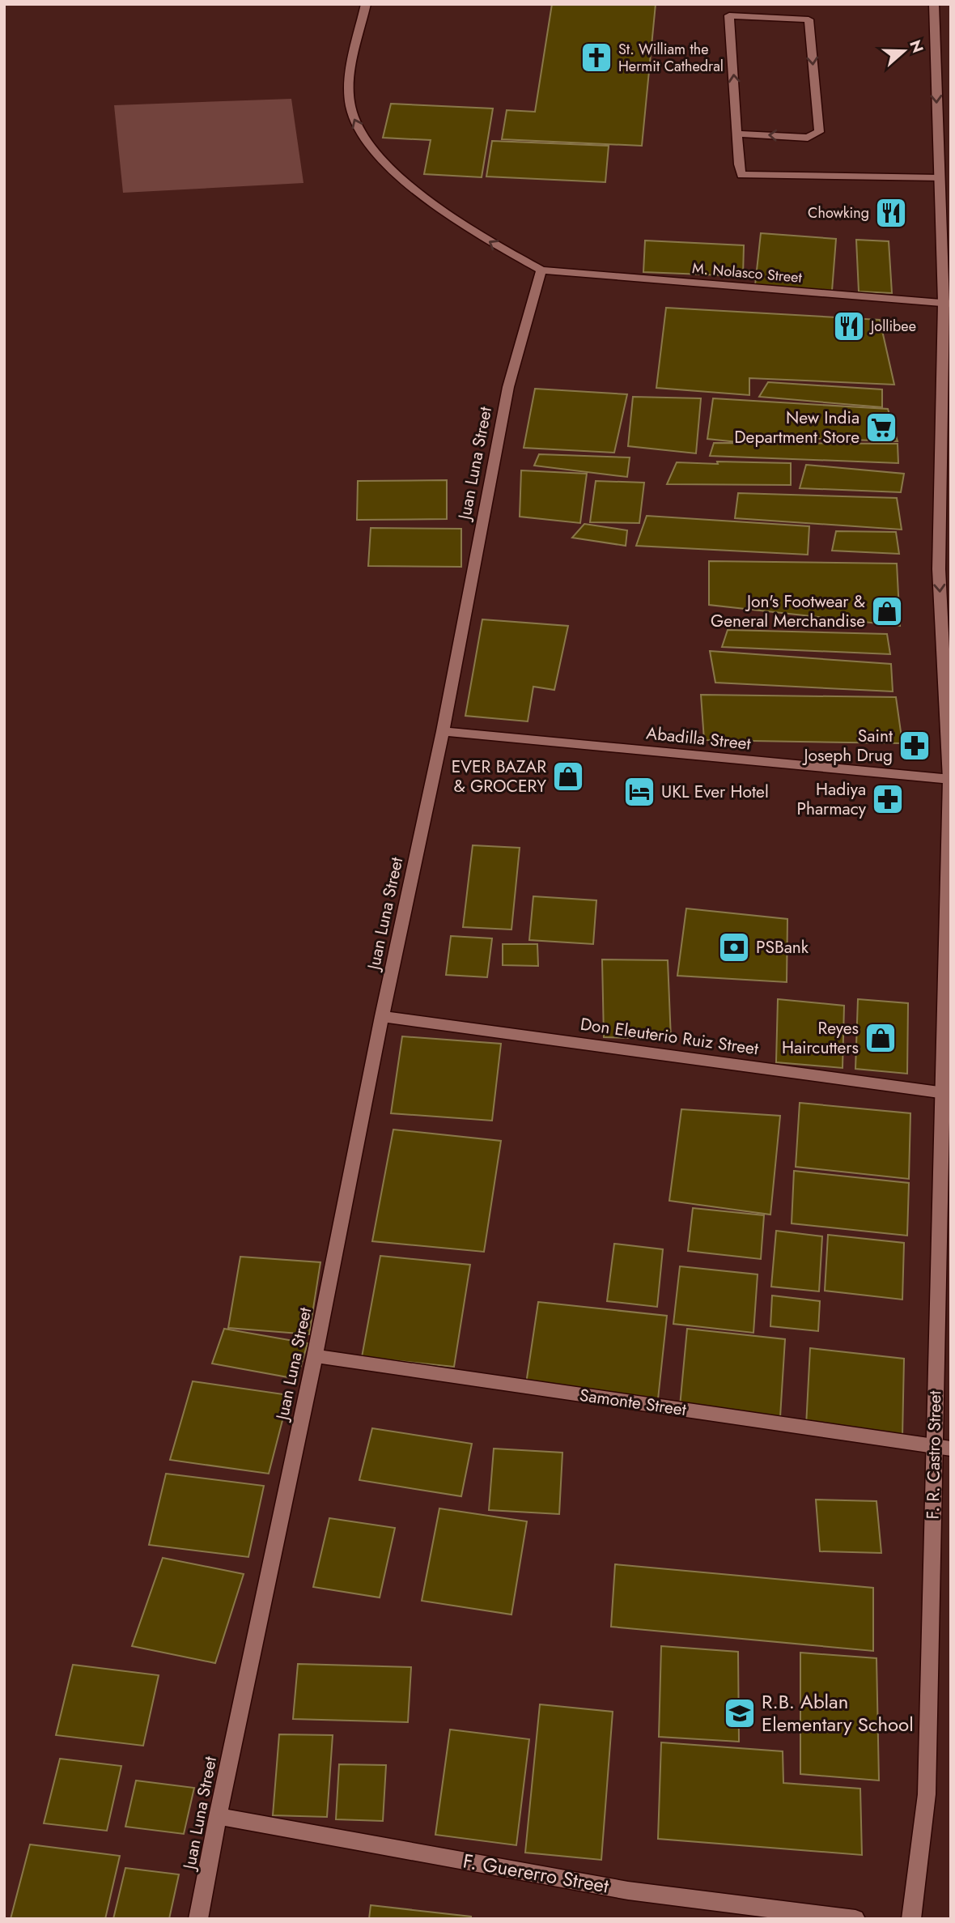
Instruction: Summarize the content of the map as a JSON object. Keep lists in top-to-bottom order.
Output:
{
  "streets": {
    "street": [
      "M. Nolasco Street",
      "Juan Luna Street",
      "Abadilla Street",
      "Don Eleuterio Ruiz Street",
      "Samonte Street",
      "F. R. Castro Street",
      "F. Guererro Street"
    ]
  },
  "crossings": [
    ["M. Nolasco Street", "Juan Luna Street"],
    ["M. Nolasco Street", "F. R. Castro Street"],
    ["Juan Luna Street", "Abadilla Street"],
    ["Juan Luna Street", "Don Eleuterio Ruiz Street"],
    ["Juan Luna Street", "Samonte Street"],
    ["Juan Luna Street", "F. Guererro Street"],
    ["Abadilla Street", "F. R. Castro Street"],
    ["Don Eleuterio Ruiz Street", "F. R. Castro Street"],
    ["Samonte Street", "F. R. Castro Street"]
  ],
  "places": {
    "church": ["St. William the Hermit Cathedral"],
    "restaurant": ["Chowking", "Jollibee"],
    "supermarket": ["New India Department Store"],
    "shop": ["Jon's Footwear & General Merchandise", "EVER BAZAR & GROCERY", "Reyes Haircutters"],
    "pharmacy": ["Saint Joseph Drug", "Hadiya Pharmacy"],
    "hotel": ["UKL Ever Hotel"],
    "bank": ["PSBank"],
    "school or university": ["R.B. Ablan Elementary School"]
  },
  "north": "right"
}
